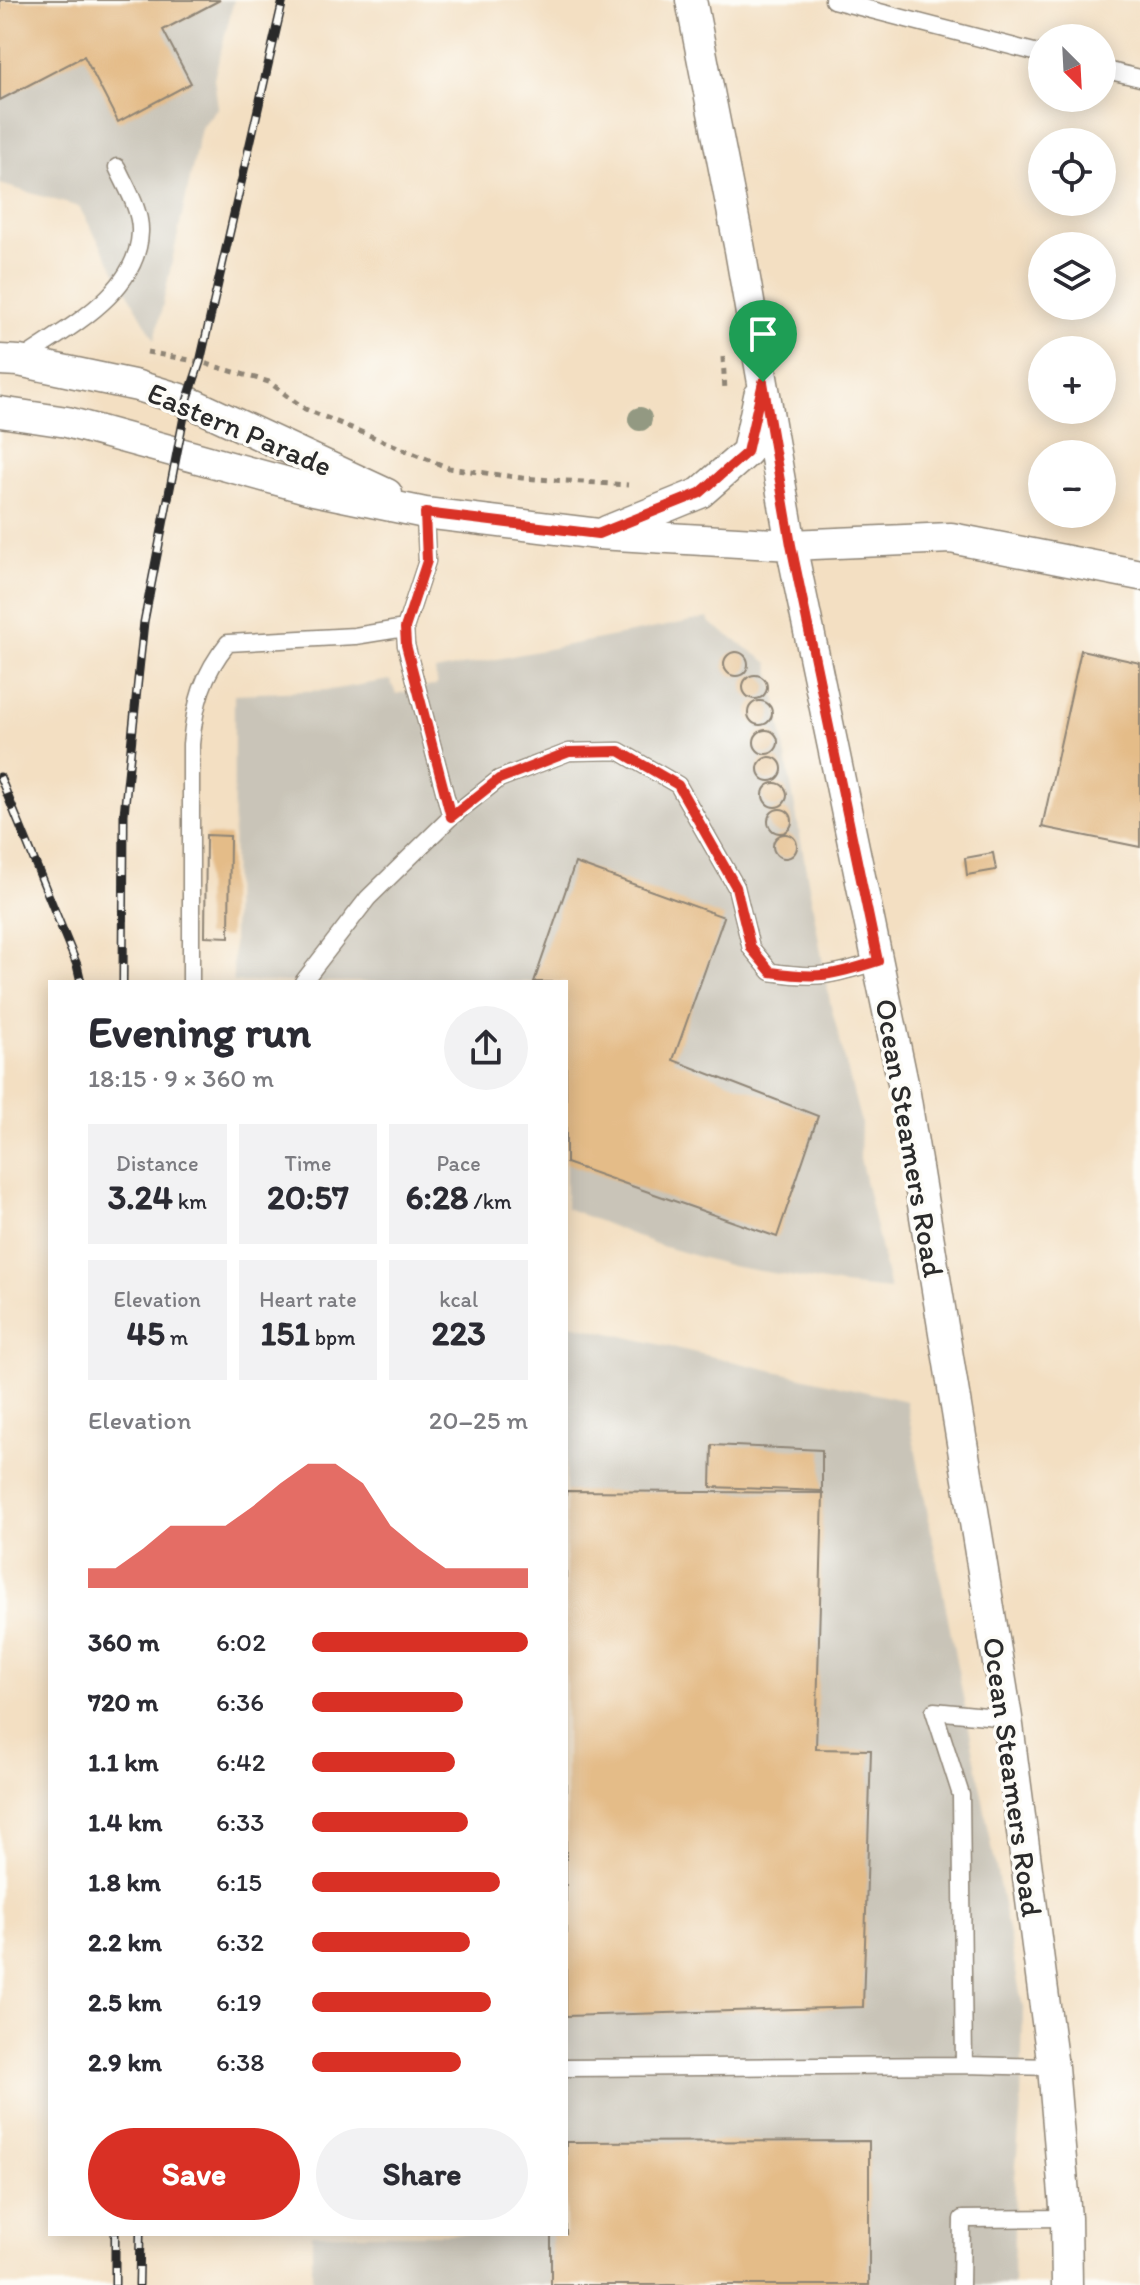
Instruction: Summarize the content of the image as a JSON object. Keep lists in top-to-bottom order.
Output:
{
  "streets": {
    "street": ["Eastern Parade", "Ocean Steamers Road"]
  },
  "crossings": [
    ["Eastern Parade", "Ocean Steamers Road"]
  ],
  "north": "bottom right",
  "page": {
    "map_buttons": ["+", "−"],
    "heading": ["Evening run", "18:15 · 9 × 360 m"],
    "stats": [
      ["Distance", "3.24 km"],
      ["Time", "20:57"],
      ["Pace", "6:28 /km"],
      ["Elevation", "45 m"],
      ["Heart rate", "151 bpm"],
      ["kcal", "223"]
    ],
    "chart": ["Elevation", "20–25 m"],
    "list": [
      {
        "name": "360 m",
        "note": "6:02"
      },
      {
        "name": "720 m",
        "note": "6:36"
      },
      {
        "name": "1.1 km",
        "note": "6:42"
      },
      {
        "name": "1.4 km",
        "note": "6:33"
      },
      {
        "name": "1.8 km",
        "note": "6:15"
      },
      {
        "name": "2.2 km",
        "note": "6:32"
      },
      {
        "name": "2.5 km",
        "note": "6:19"
      },
      {
        "name": "2.9 km",
        "note": "6:38"
      }
    ],
    "buttons": ["Save", "Share"]
  }
}
